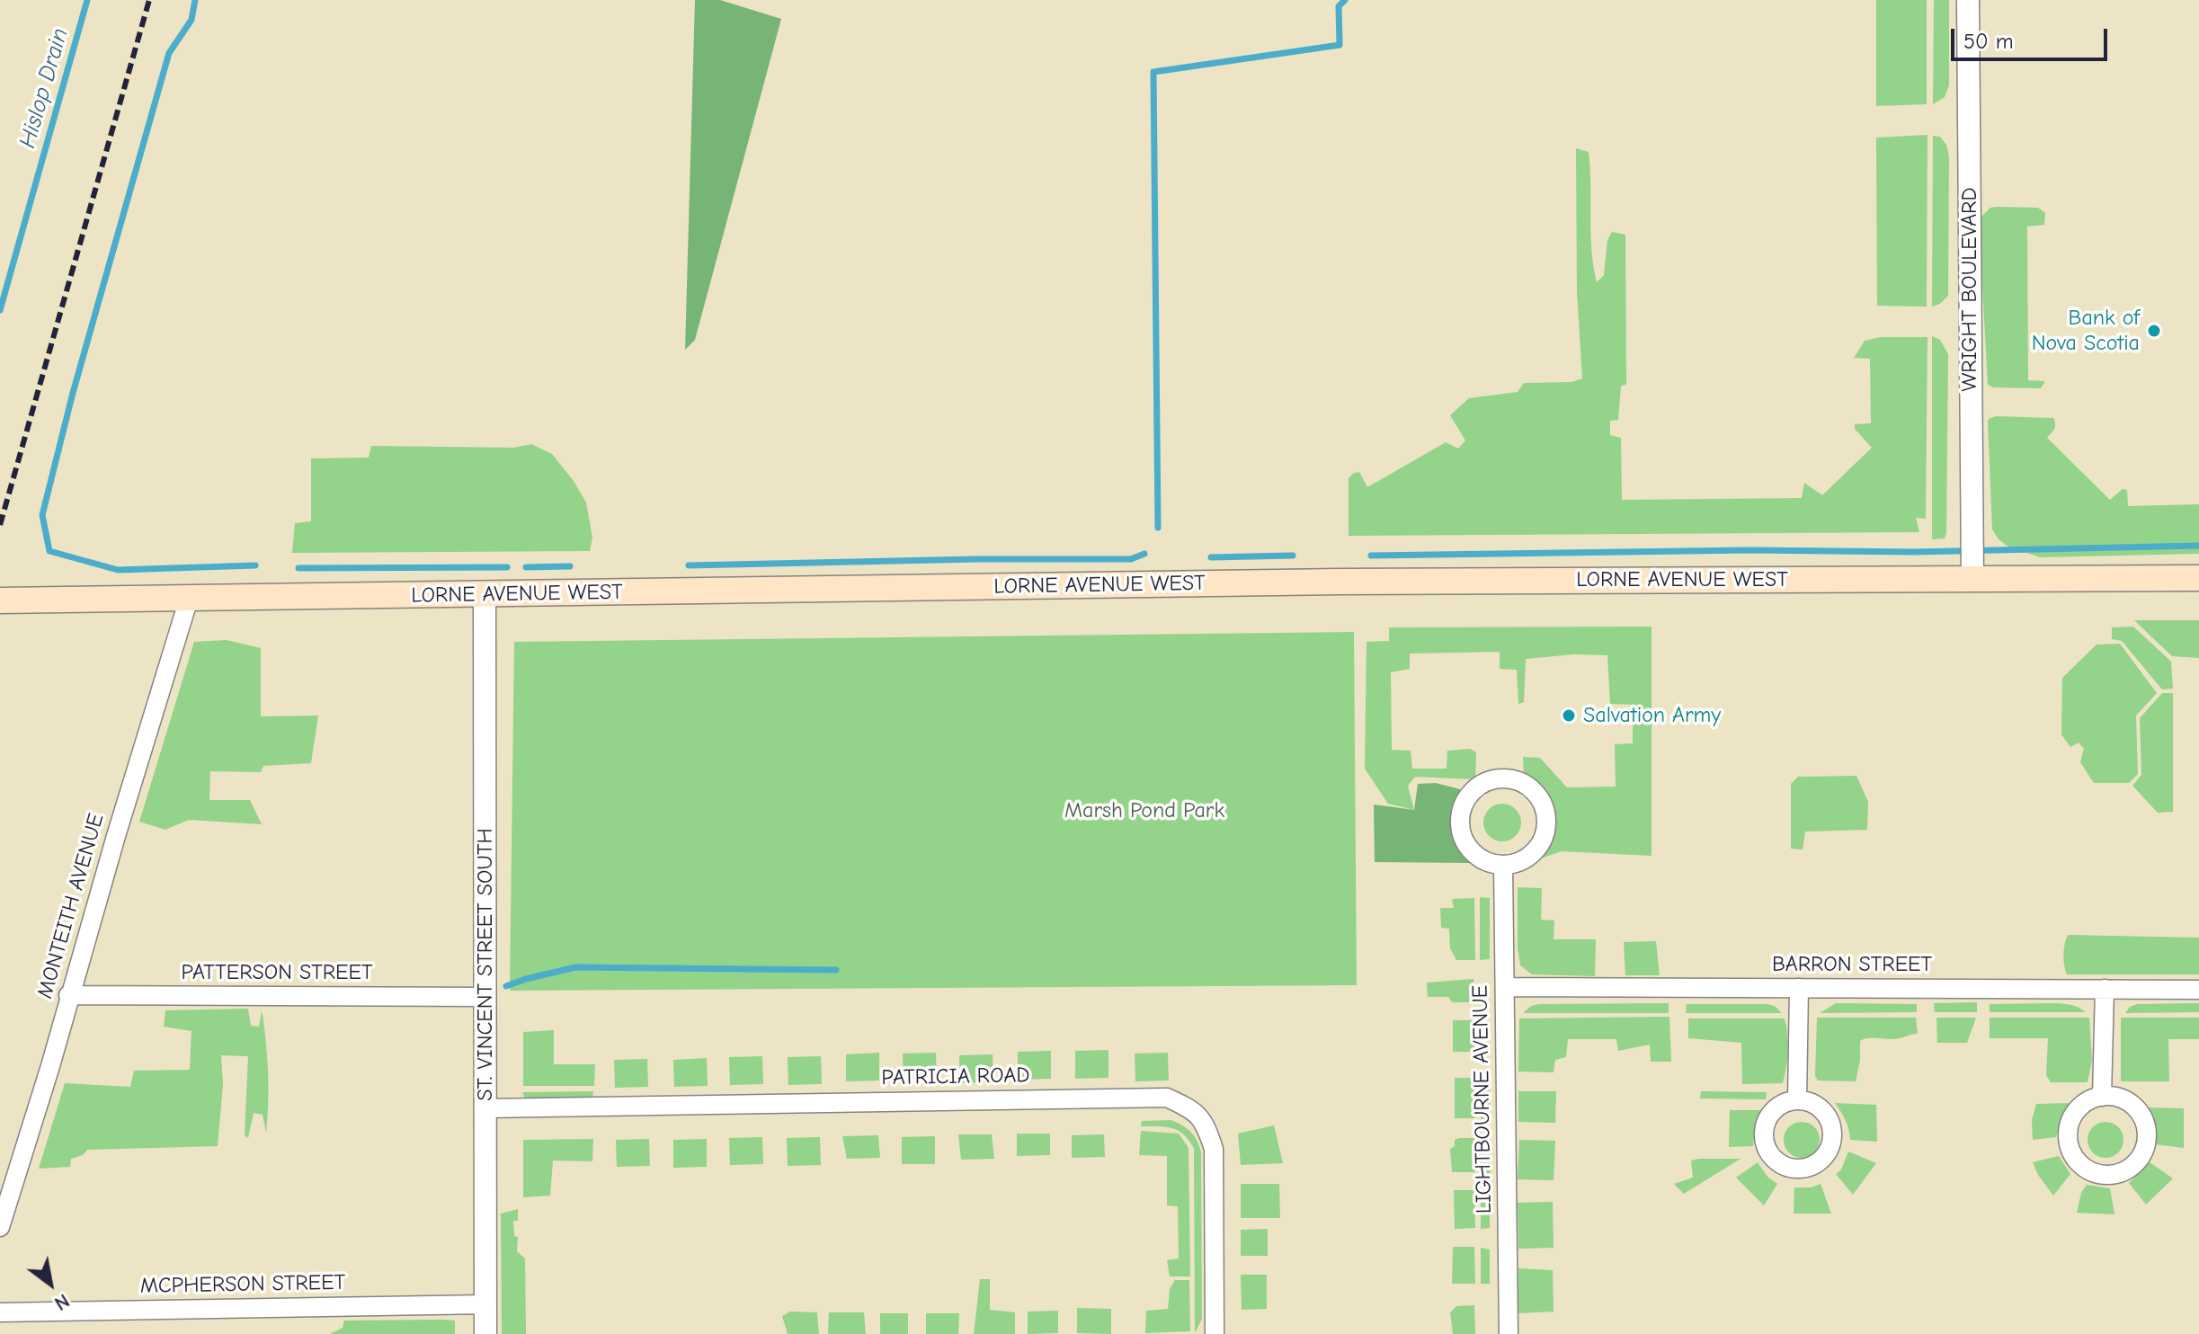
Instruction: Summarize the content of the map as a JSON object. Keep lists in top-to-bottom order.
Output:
{
  "streets": {
    "main road": ["LORNE AVENUE WEST"],
    "street": [
      "WRIGHT BOULEVARD",
      "MONTEITH AVENUE",
      "ST. VINCENT STREET SOUTH",
      "BARRON STREET",
      "PATTERSON STREET",
      "PATRICIA ROAD",
      "LIGHTBOURNE AVENUE",
      "MCPHERSON STREET"
    ]
  },
  "crossings": [
    ["WRIGHT BOULEVARD", "LORNE AVENUE WEST"],
    ["LORNE AVENUE WEST", "MONTEITH AVENUE"],
    ["LORNE AVENUE WEST", "ST. VINCENT STREET SOUTH"],
    ["MONTEITH AVENUE", "PATTERSON STREET"],
    ["ST. VINCENT STREET SOUTH", "PATTERSON STREET"],
    ["ST. VINCENT STREET SOUTH", "PATRICIA ROAD"],
    ["ST. VINCENT STREET SOUTH", "MCPHERSON STREET"],
    ["BARRON STREET", "LIGHTBOURNE AVENUE"]
  ],
  "water": ["Hislop Drain"],
  "parks": ["Marsh Pond Park"],
  "places": ["Bank of Nova Scotia", "Salvation Army"],
  "scale_bar": "50 m",
  "north": "bottom right"
}
